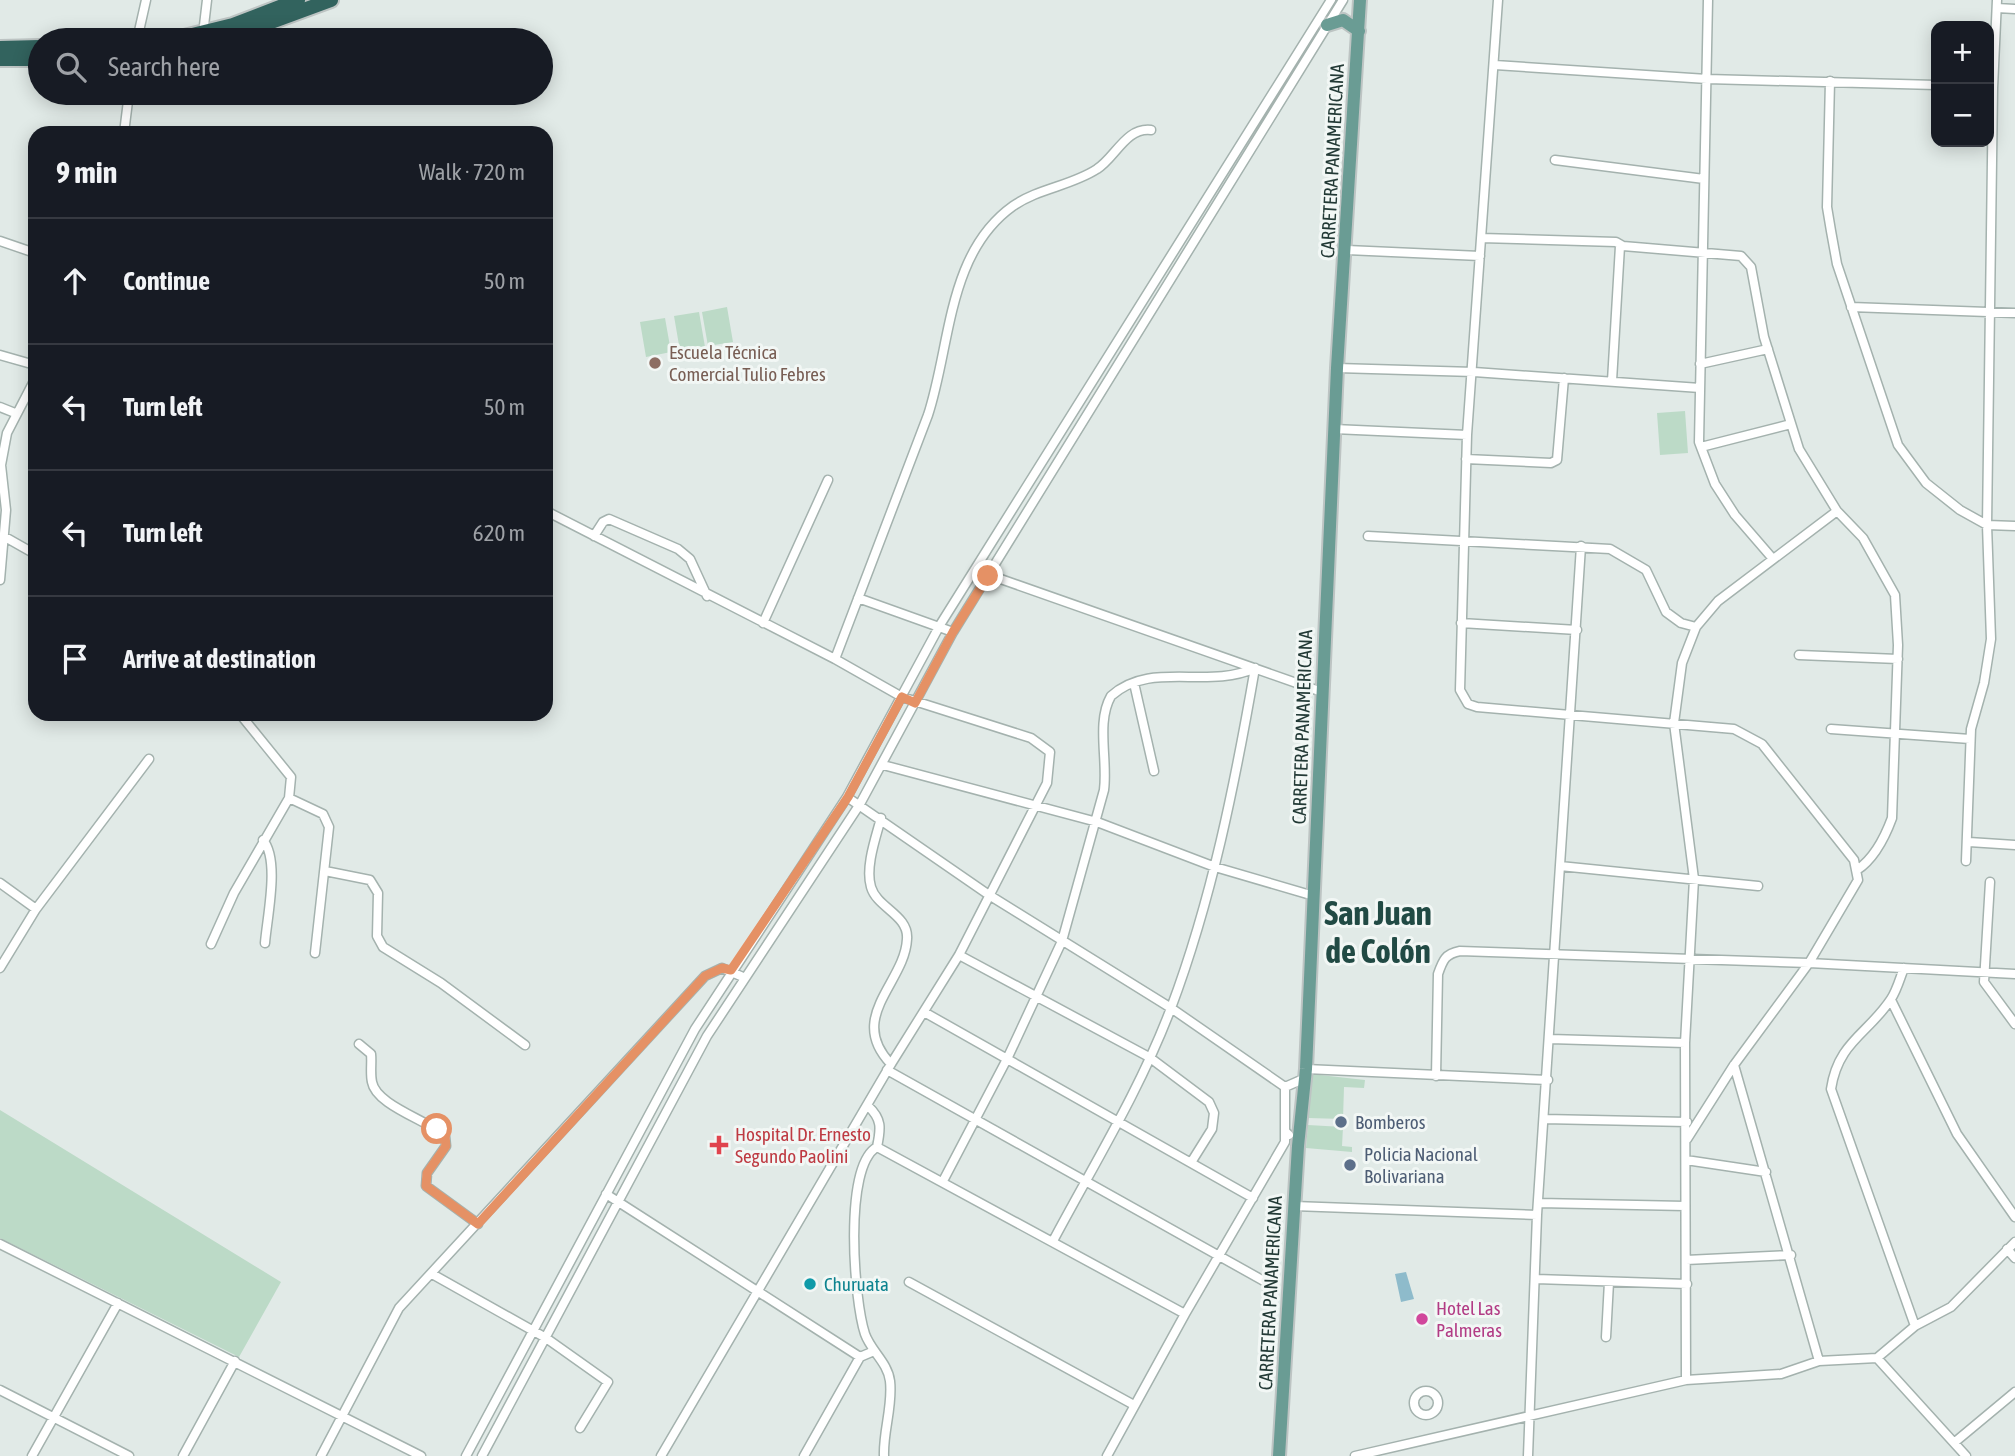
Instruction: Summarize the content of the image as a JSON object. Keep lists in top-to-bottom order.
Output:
{
  "streets": {
    "main road": ["CARRETERA PANAMERICANA"]
  },
  "districts": ["San Juan de Colón"],
  "places": {
    "other": [
      "Escuela Técnica Comercial Tulio Febres",
      "Bomberos",
      "Policia Nacional Bolivariana",
      "Churuata",
      "Hotel Las Palmeras"
    ],
    "health": ["Hospital Dr. Ernesto Segundo Paolini"]
  },
  "page": {
    "map_buttons": ["+", "−"],
    "search": "Search here",
    "heading": ["9 min", "Walk · 720 m"],
    "list": [
      ["Continue", "50 m"],
      ["Turn left", "50 m"],
      ["Turn left", "620 m"],
      "Arrive at destination"
    ]
  }
}
